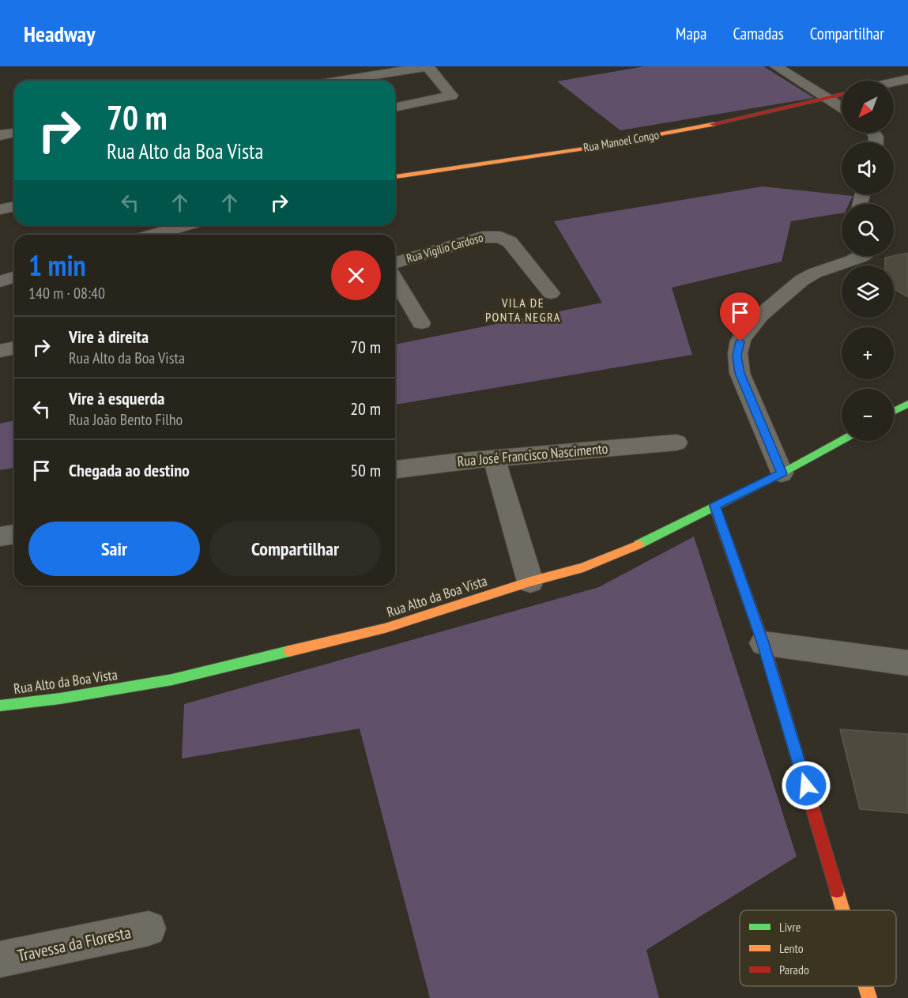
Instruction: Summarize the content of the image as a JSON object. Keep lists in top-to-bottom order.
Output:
{
  "streets": {
    "street": [
      "Rua Manoel Congo",
      "Rua Vigílio Cardoso",
      "Rua José Francisco Nascimento",
      "Rua Alto da Boa Vista",
      "Travessa da Floresta"
    ]
  },
  "districts": ["VILA DE PONTA NEGRA"],
  "legend": ["Livre", "Lento", "Parado"],
  "north": "bottom left",
  "page": {
    "header": "Headway",
    "nav": ["Mapa", "Camadas", "Compartilhar"],
    "map_buttons": ["+", "−"],
    "turn": ["70 m", "Rua Alto da Boa Vista"],
    "heading": ["1 min", "140 m · 08:40"],
    "list": [
      {
        "name": "Vire à direita",
        "note": "Rua Alto da Boa Vista",
        "value": "70 m"
      },
      {
        "name": "Vire à esquerda",
        "note": "Rua João Bento Filho",
        "value": "20 m"
      },
      {
        "name": "Chegada ao destino",
        "value": "50 m"
      }
    ],
    "buttons": ["Sair", "Compartilhar"]
  }
}
